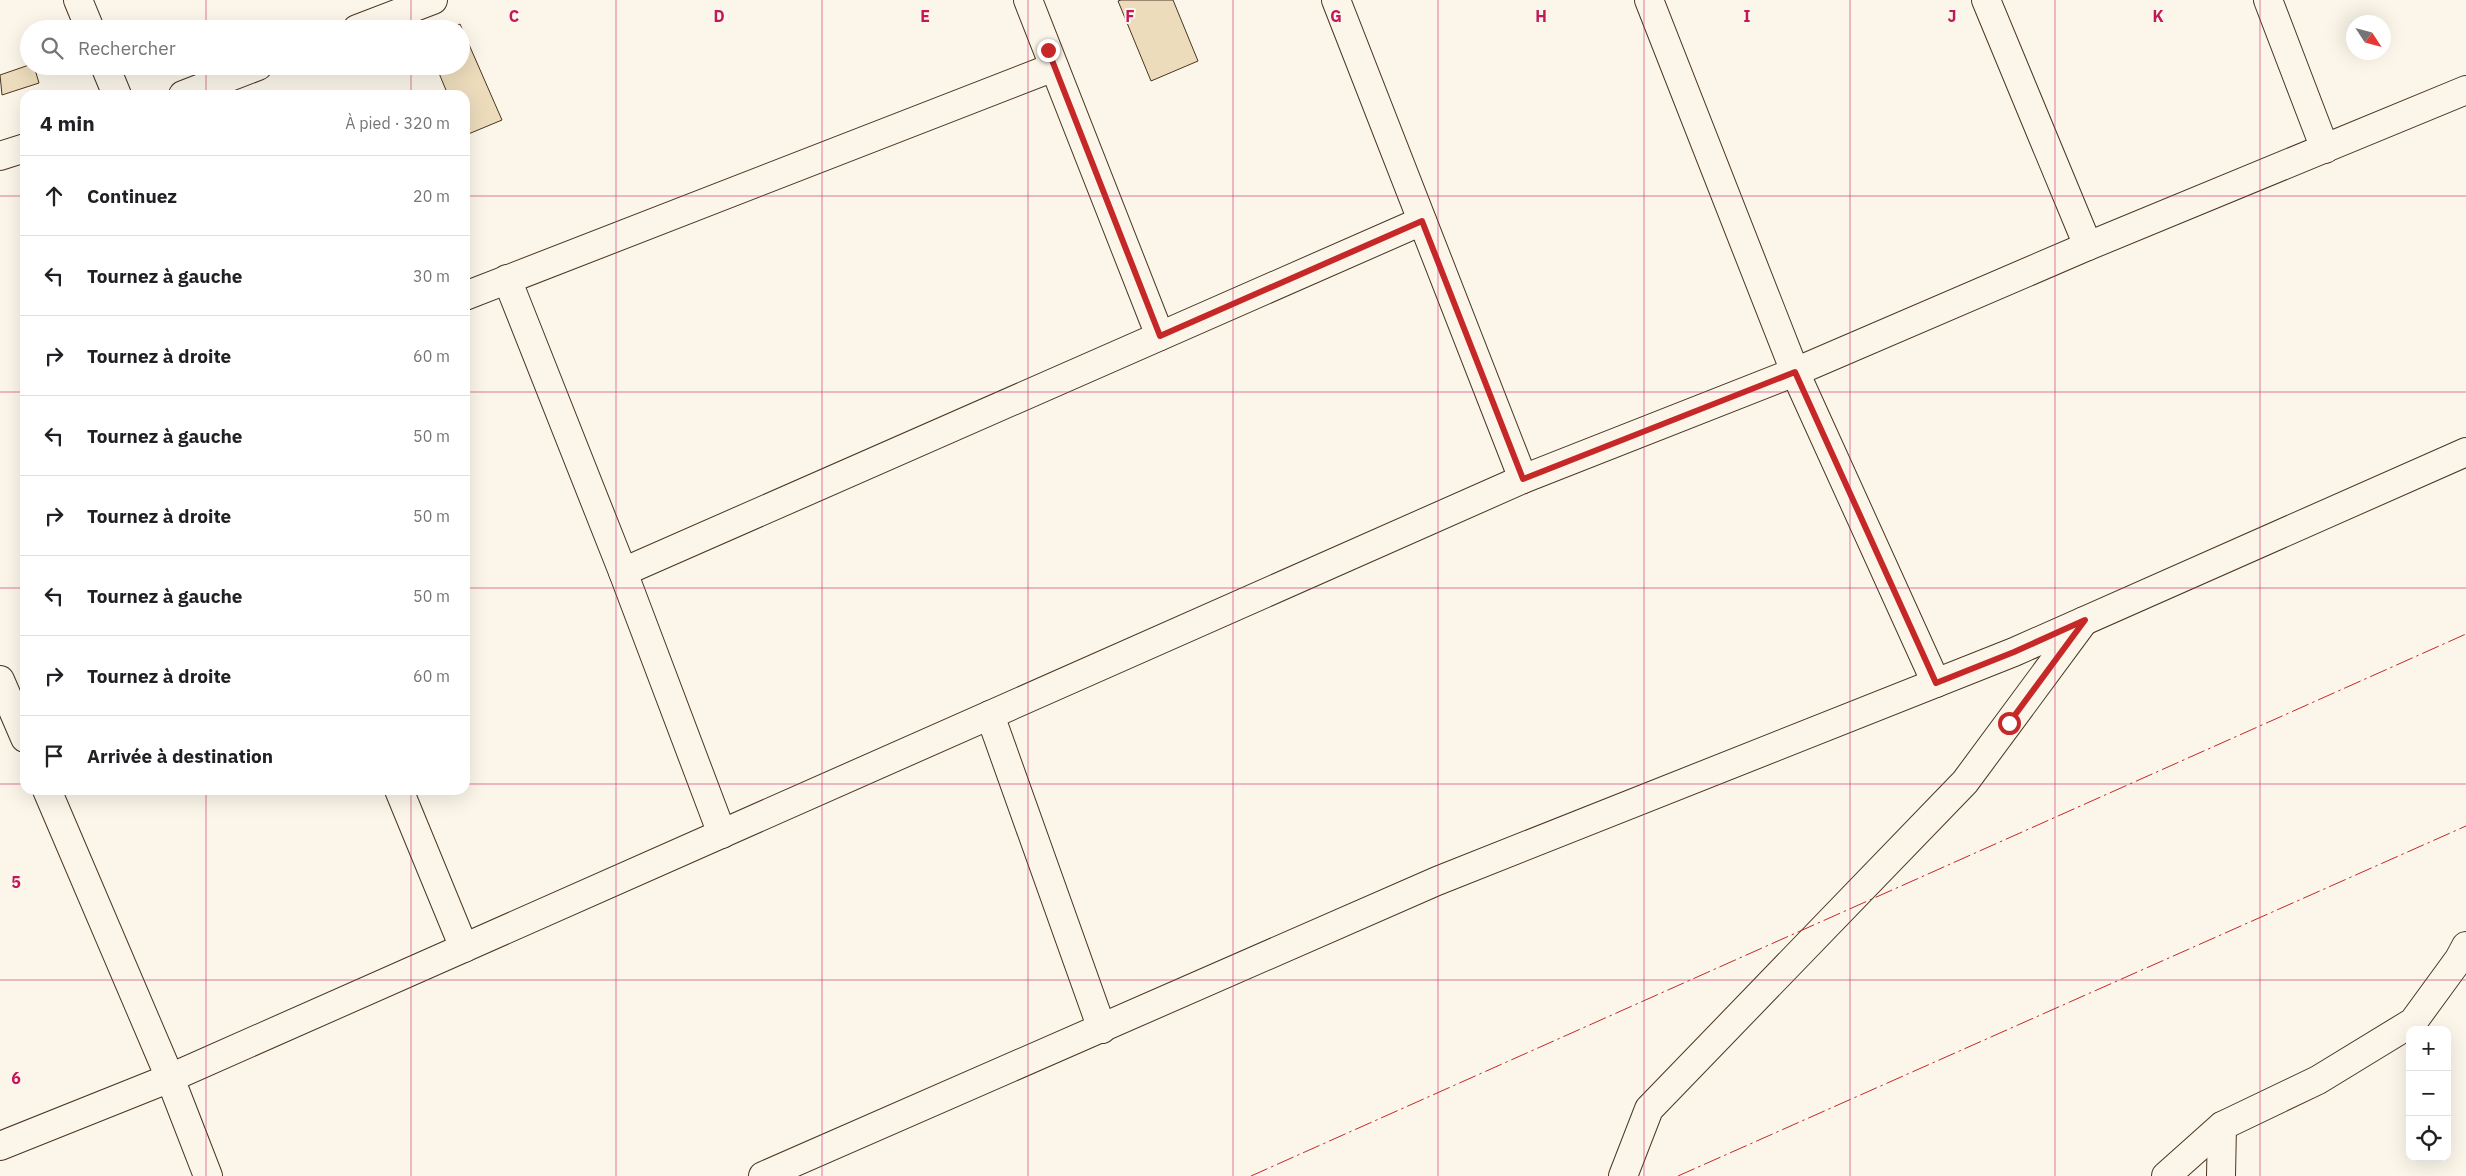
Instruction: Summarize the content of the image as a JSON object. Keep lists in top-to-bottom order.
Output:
{
  "north": "bottom right",
  "page": {
    "search": "Rechercher",
    "heading": ["4 min", "À pied · 320 m"],
    "list": [
      ["Continuez", "20 m"],
      ["Tournez à gauche", "30 m"],
      ["Tournez à droite", "60 m"],
      ["Tournez à gauche", "50 m"],
      ["Tournez à droite", "50 m"],
      ["Tournez à gauche", "50 m"],
      ["Tournez à droite", "60 m"],
      "Arrivée à destination"
    ],
    "map_buttons": ["+", "−"]
  },
  "grid": {
    "columns": [
      "C",
      "D",
      "E",
      "F",
      "G",
      "H",
      "I",
      "J",
      "K"
    ],
    "rows": ["5", "6"]
  }
}
